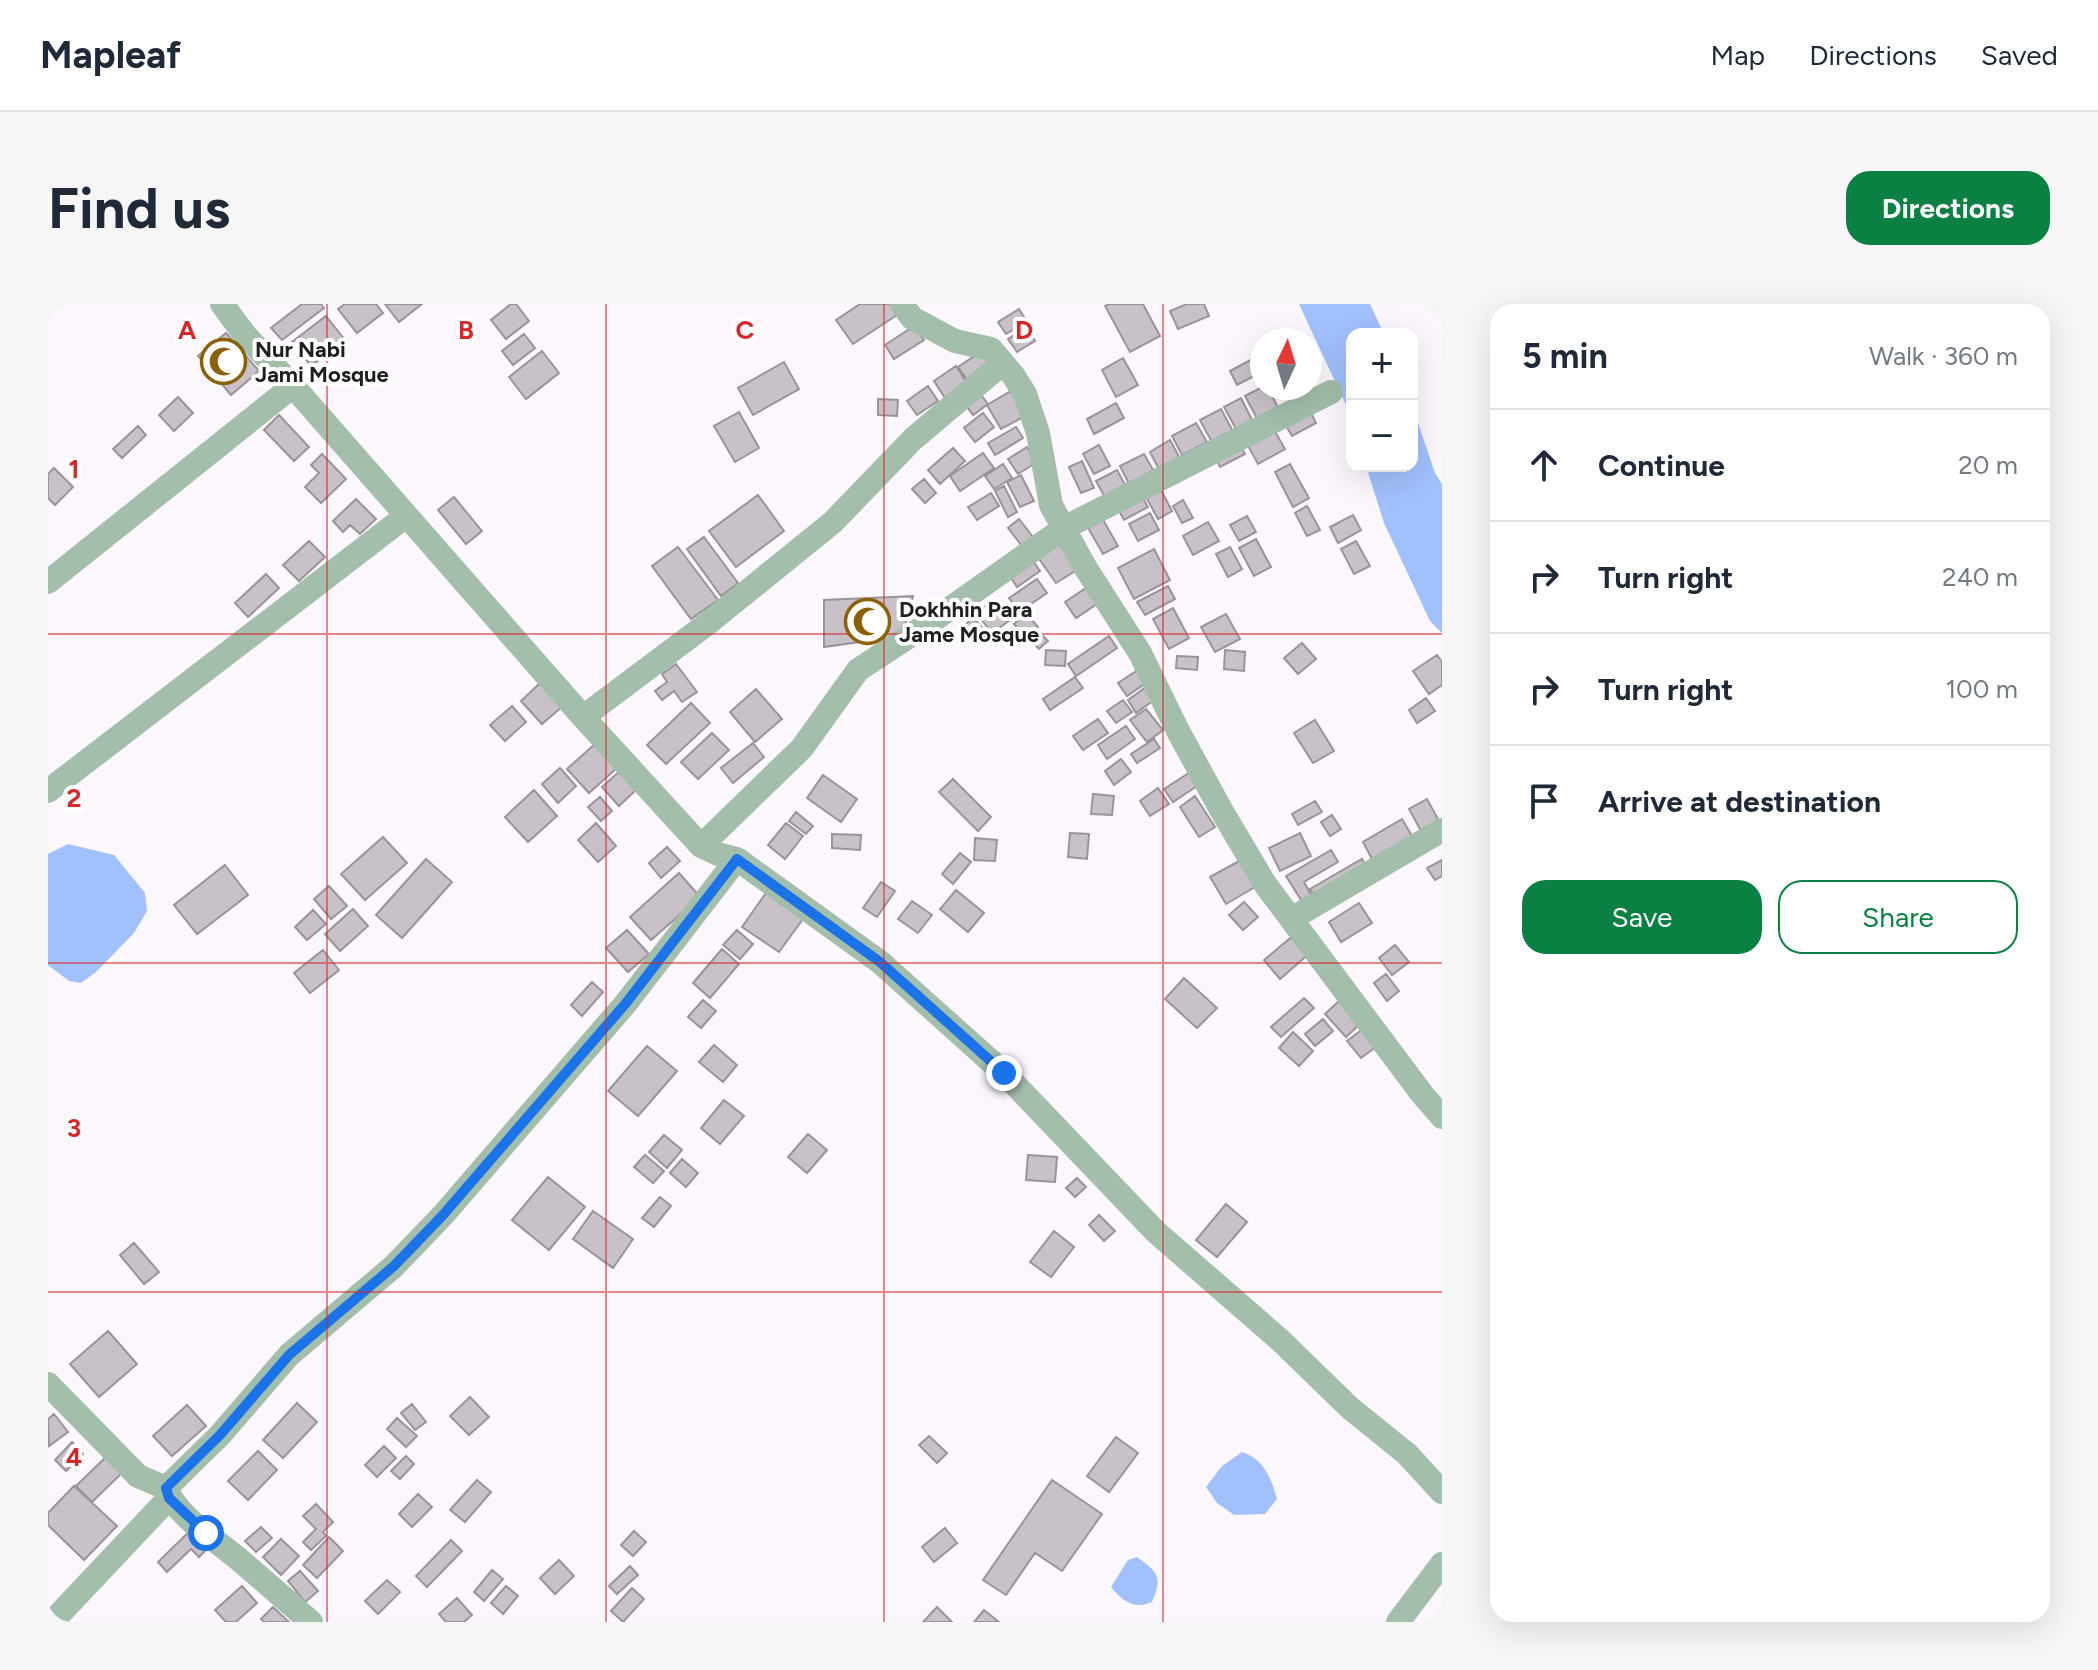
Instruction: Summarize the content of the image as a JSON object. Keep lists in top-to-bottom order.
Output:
{
  "places": {
    "mosque": ["Nur Nabi Jami Mosque", "Dokhhin Para Jame Mosque"]
  },
  "north": "top",
  "page": {
    "header": "Mapleaf",
    "nav": ["Map", "Directions", "Saved"],
    "buttons": [
      "Directions",
      ["Save", "Share"]
    ],
    "title": "Find us",
    "heading": ["5 min", "Walk · 360 m"],
    "map_buttons": ["+", "−"],
    "list": [
      ["Continue", "20 m"],
      ["Turn right", "240 m"],
      ["Turn right", "100 m"],
      "Arrive at destination"
    ]
  },
  "grid": {
    "columns": [
      "A",
      "B",
      "C",
      "D"
    ],
    "rows": [
      "1",
      "2",
      "3",
      "4"
    ]
  }
}
